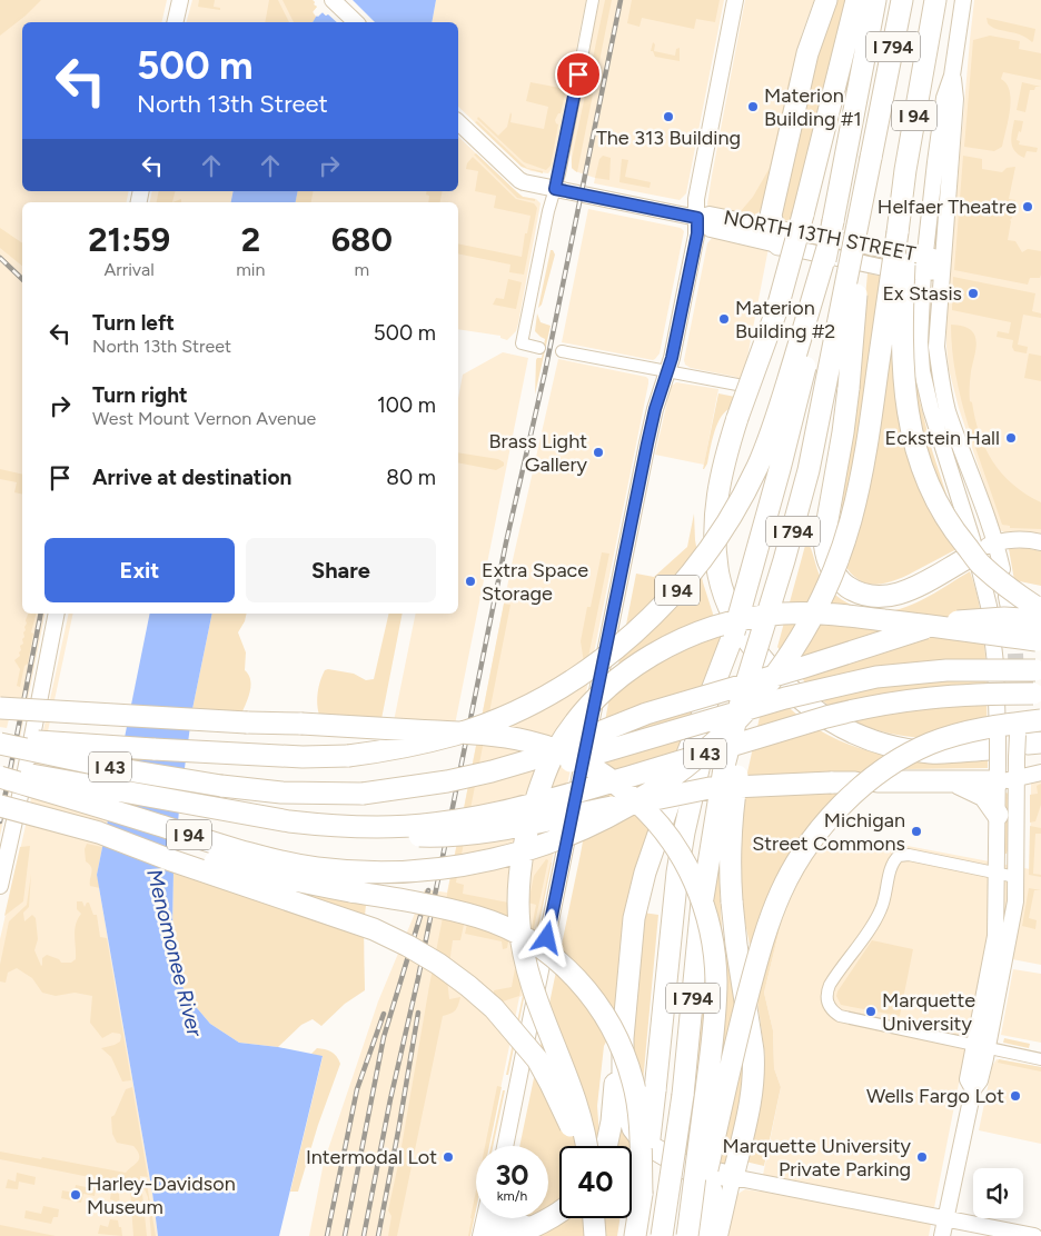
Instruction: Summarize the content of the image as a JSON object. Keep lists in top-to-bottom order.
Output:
{
  "streets": {
    "highway": ["I 794", "I 94", "I 43"],
    "street": ["NORTH 13TH STREET"]
  },
  "crossings": [
    ["I 794", "I 94"]
  ],
  "water": ["Menomonee River"],
  "places": [
    "Materion Building #1",
    "The 313 Building",
    "Helfaer Theatre",
    "Ex Stasis",
    "Materion Building #2",
    "Eckstein Hall",
    "Brass Light Gallery",
    "Extra Space Storage",
    "Michigan Street Commons",
    "Marquette University",
    "Wells Fargo Lot",
    "Intermodal Lot",
    "Marquette University Private Parking",
    "Harley-Davidson Museum"
  ],
  "page": {
    "turn": ["500 m", "North 13th Street"],
    "eta": [
      "21:59",
      "Arrival",
      "2",
      "min",
      "680",
      "m"
    ],
    "list": [
      {
        "name": "Turn left",
        "note": "North 13th Street",
        "value": "500 m"
      },
      {
        "name": "Turn right",
        "note": "West Mount Vernon Avenue",
        "value": "100 m"
      },
      {
        "name": "Arrive at destination",
        "value": "80 m"
      }
    ],
    "buttons": ["Exit", "Share"],
    "speed": "30 km/h",
    "limit": "40"
  }
}
